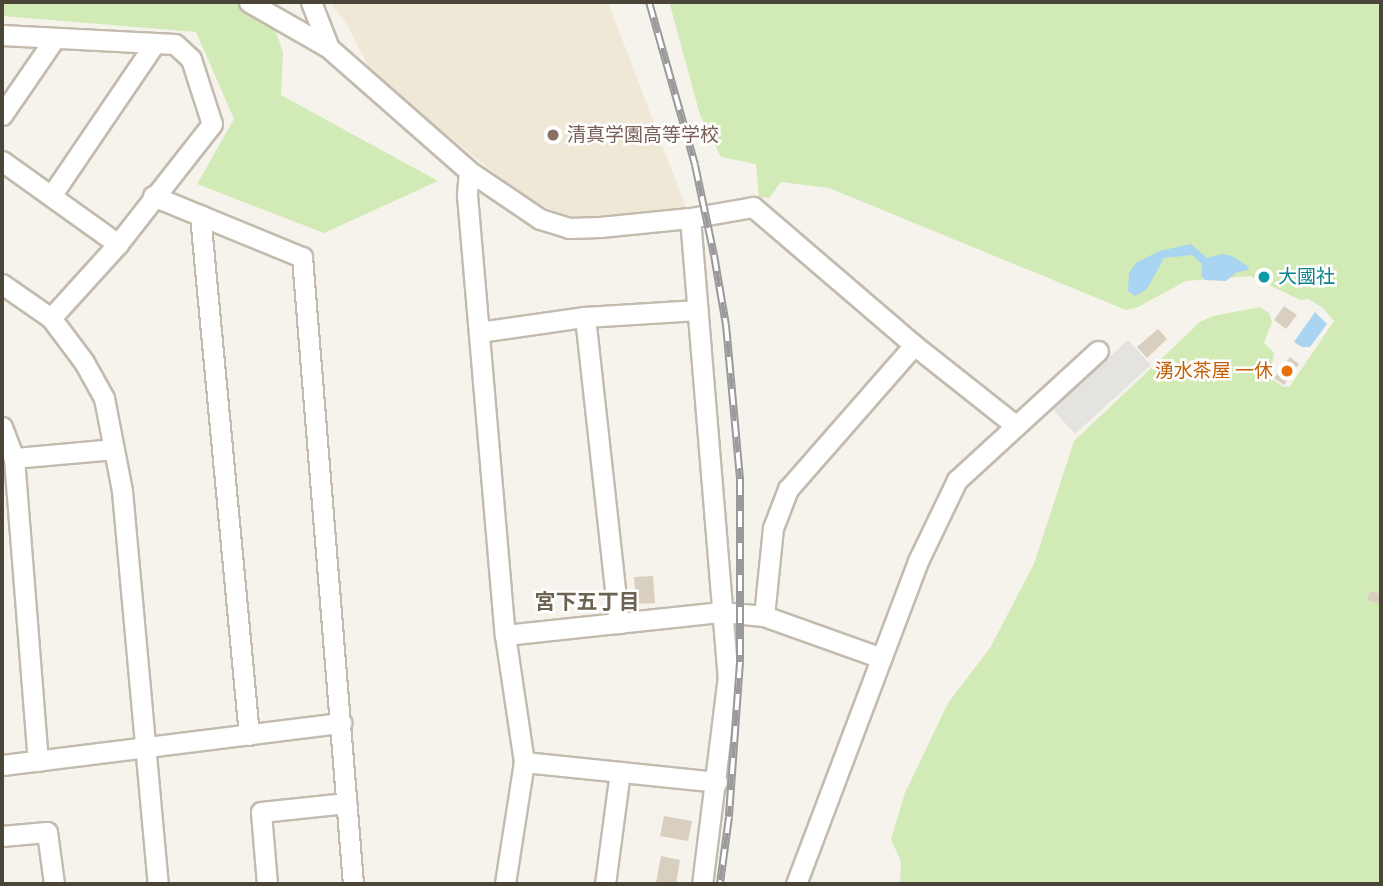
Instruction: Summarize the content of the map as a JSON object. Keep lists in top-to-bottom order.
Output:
{
  "districts": ["宮下五丁目"],
  "places": ["清真学園高等学校", "大國社", "湧水茶屋 一休"]
}
